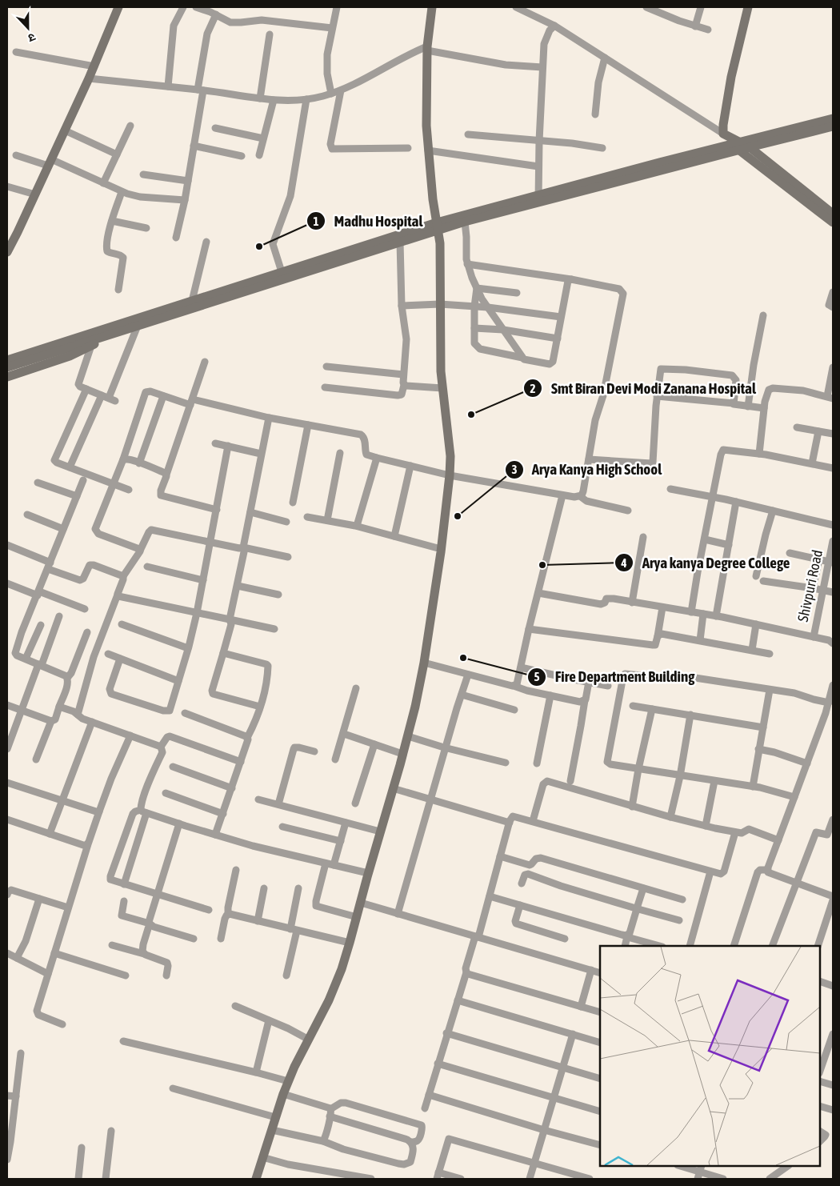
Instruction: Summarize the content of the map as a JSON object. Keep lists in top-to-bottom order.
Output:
{
  "streets": {
    "street": ["Shivpuri Road"]
  },
  "places": [
    "Madhu Hospital",
    "Smt Biran Devi Modi Zanana Hospital",
    "Arya Kanya High School",
    "Arya kanya Degree College",
    "Fire Department Building"
  ],
  "north": "bottom"
}
